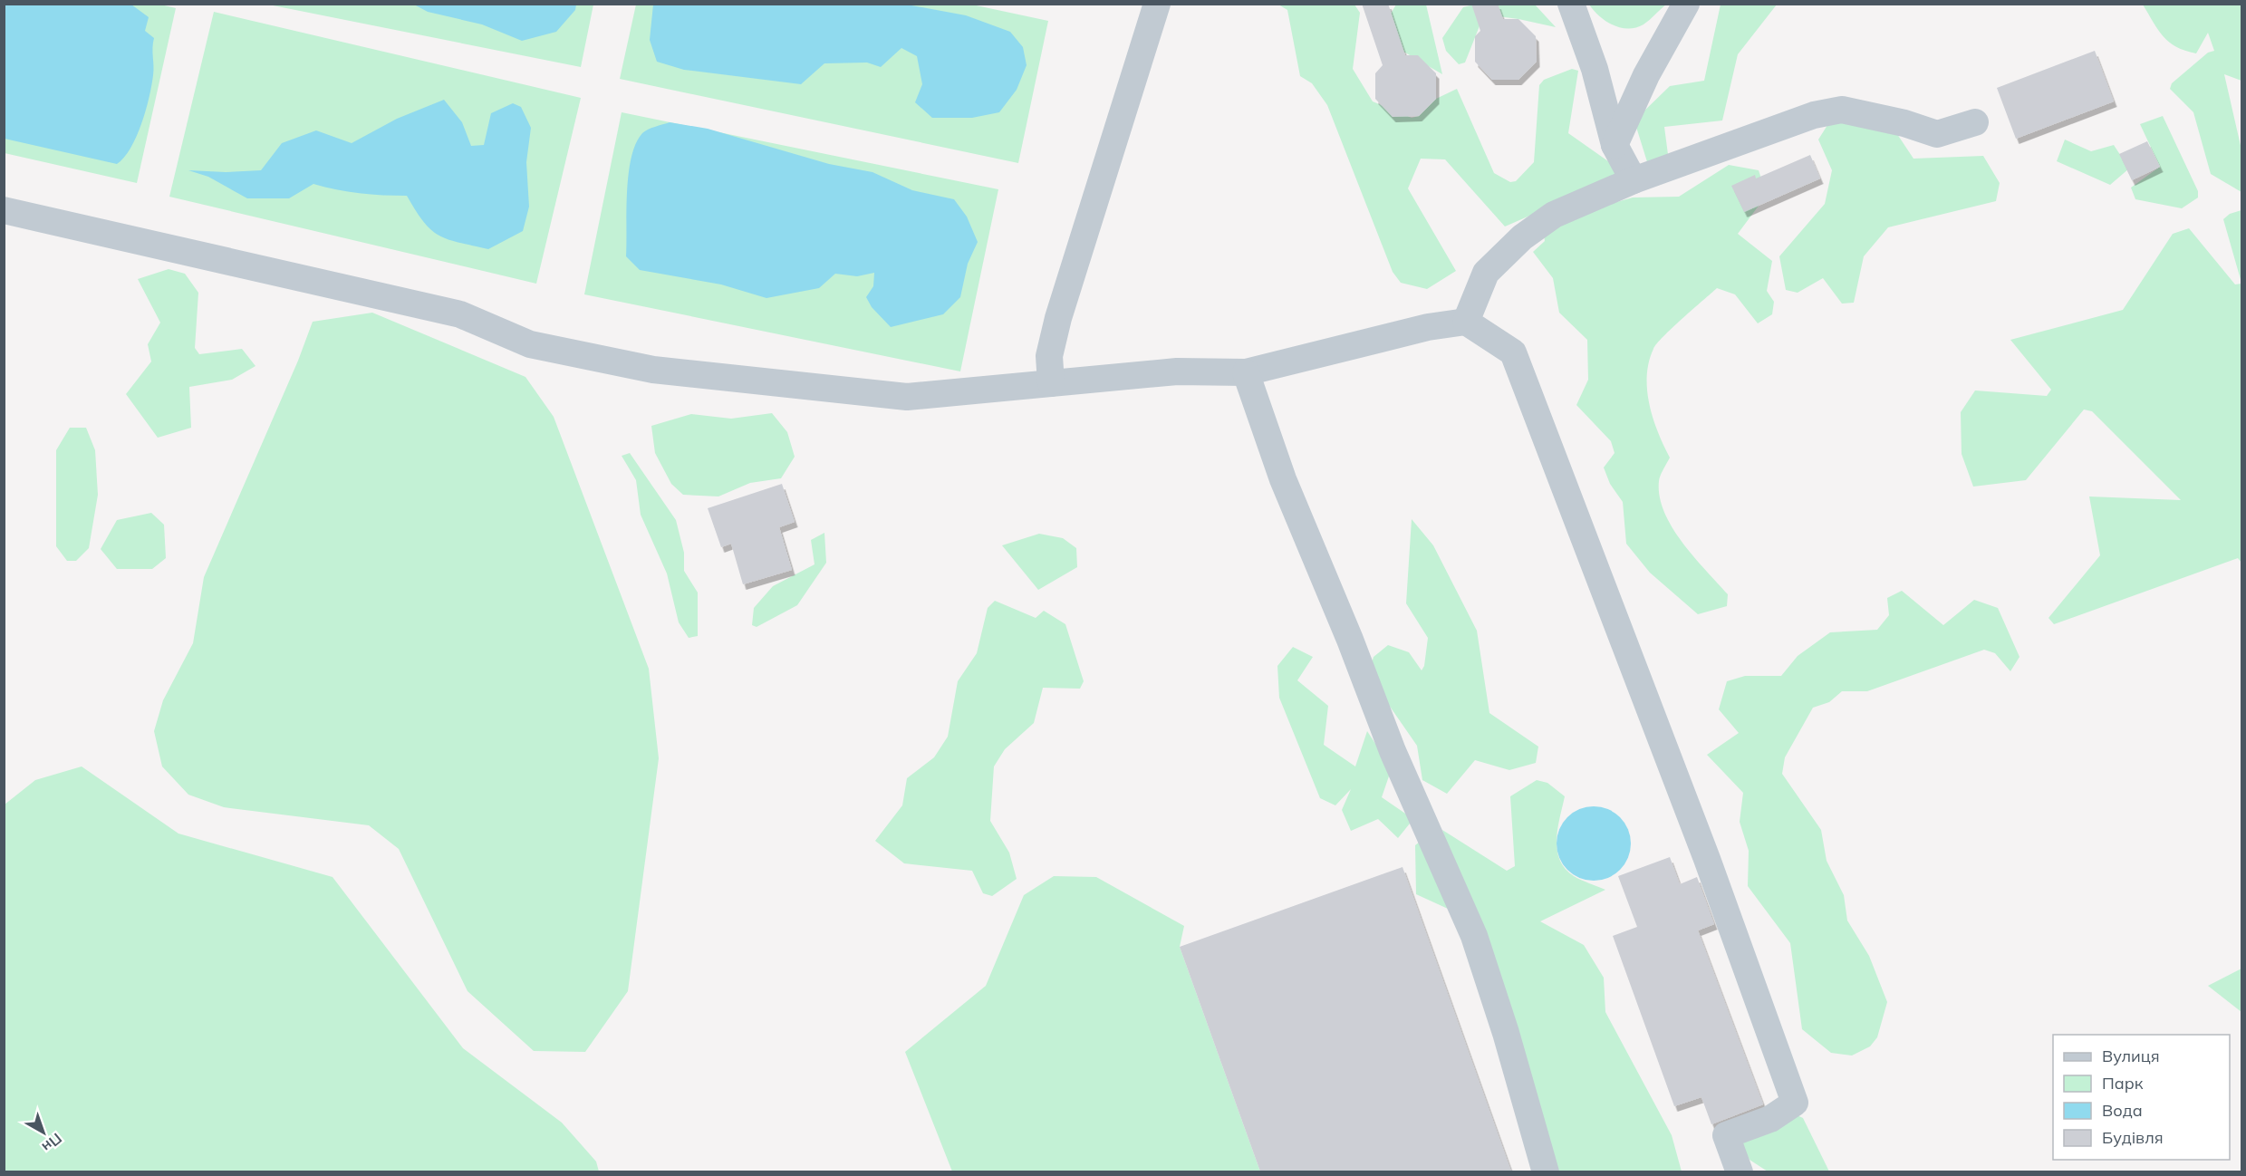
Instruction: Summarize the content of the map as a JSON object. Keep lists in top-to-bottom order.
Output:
{
  "legend": [
    "Вулиця",
    "Парк",
    "Вода",
    "Будівля"
  ],
  "north": "bottom right"
}
